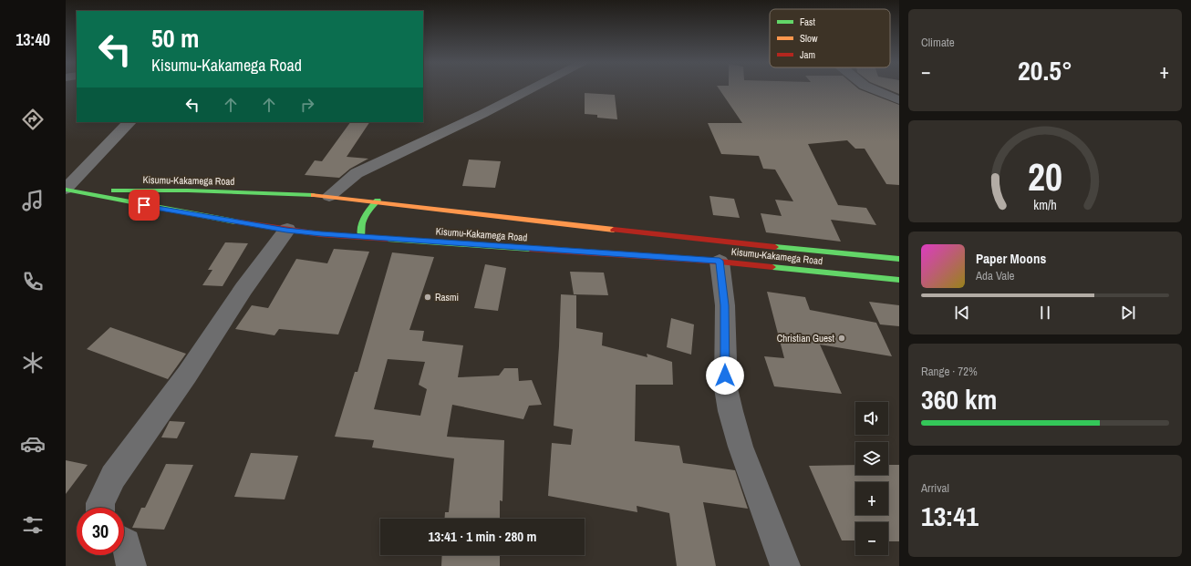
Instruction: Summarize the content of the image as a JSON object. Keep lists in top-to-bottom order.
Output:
{
  "streets": {
    "highway": ["Kisumu-Kakamega Road"]
  },
  "places": ["Rasmi", "Christian Guest"],
  "legend": ["Fast", "Slow", "Jam"],
  "page": {
    "tabs": "13:40",
    "tile": [
      "Climate",
      ["Range · 72%", "360 km"],
      ["Arrival", "13:41"]
    ],
    "turn": ["50 m", "Kisumu-Kakamega Road"],
    "heat": ["−", "20.5°", "+"],
    "song": ["Paper Moons", "Ada Vale"],
    "map_buttons": ["+", "−"],
    "limit": "30",
    "trip": "13:41 · 1 min · 280 m",
    "gauge": ["20", "km/h"]
  }
}
